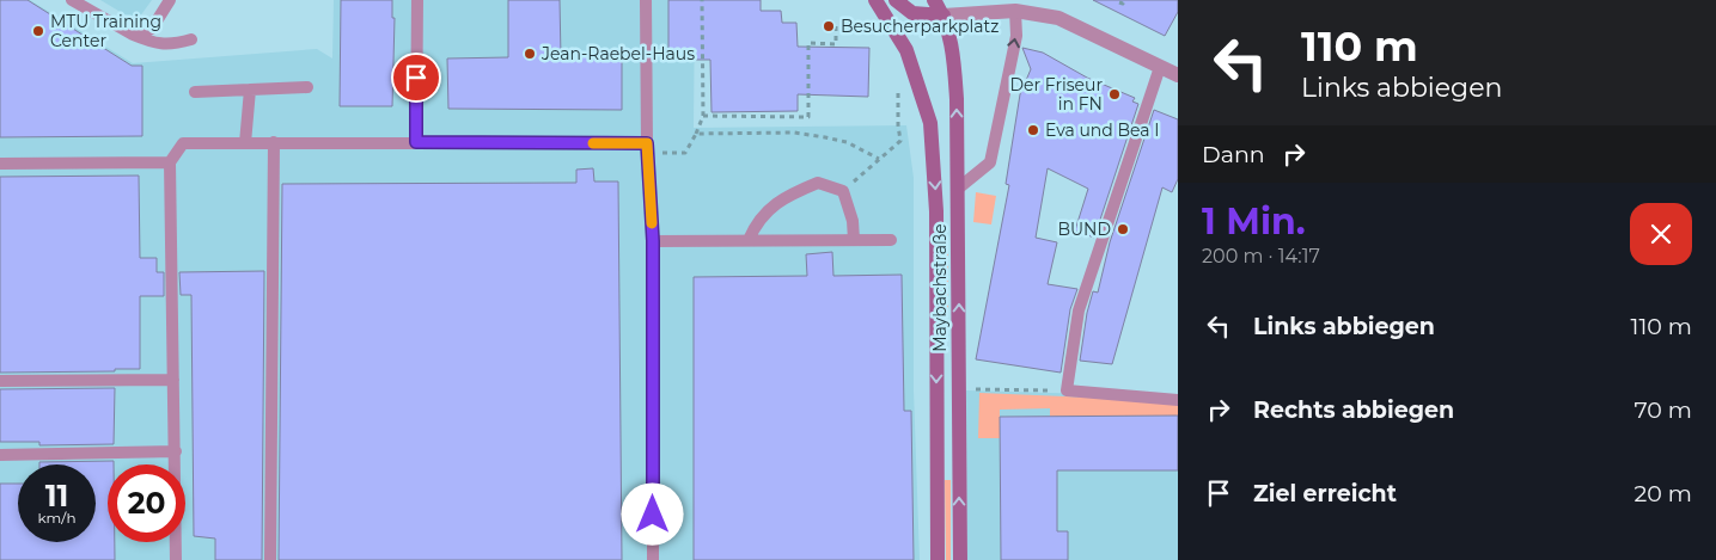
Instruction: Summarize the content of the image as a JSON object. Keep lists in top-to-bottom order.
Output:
{
  "streets": {
    "main road": ["Maybachstraße"]
  },
  "places": [
    "Besucherparkplatz",
    "MTU Training Center",
    "Jean-Raebel-Haus",
    "Der Friseur in FN",
    "Eva und Bea I",
    "BUND"
  ],
  "page": {
    "turn": ["110 m", "Links abbiegen"],
    "then": "Dann",
    "heading": ["1 Min.", "200 m · 14:17"],
    "list": [
      {
        "name": "Links abbiegen",
        "value": "110 m"
      },
      {
        "name": "Rechts abbiegen",
        "value": "70 m"
      },
      {
        "name": "Ziel erreicht",
        "value": "20 m"
      }
    ],
    "speed": "11 km/h",
    "limit": "20"
  }
}
